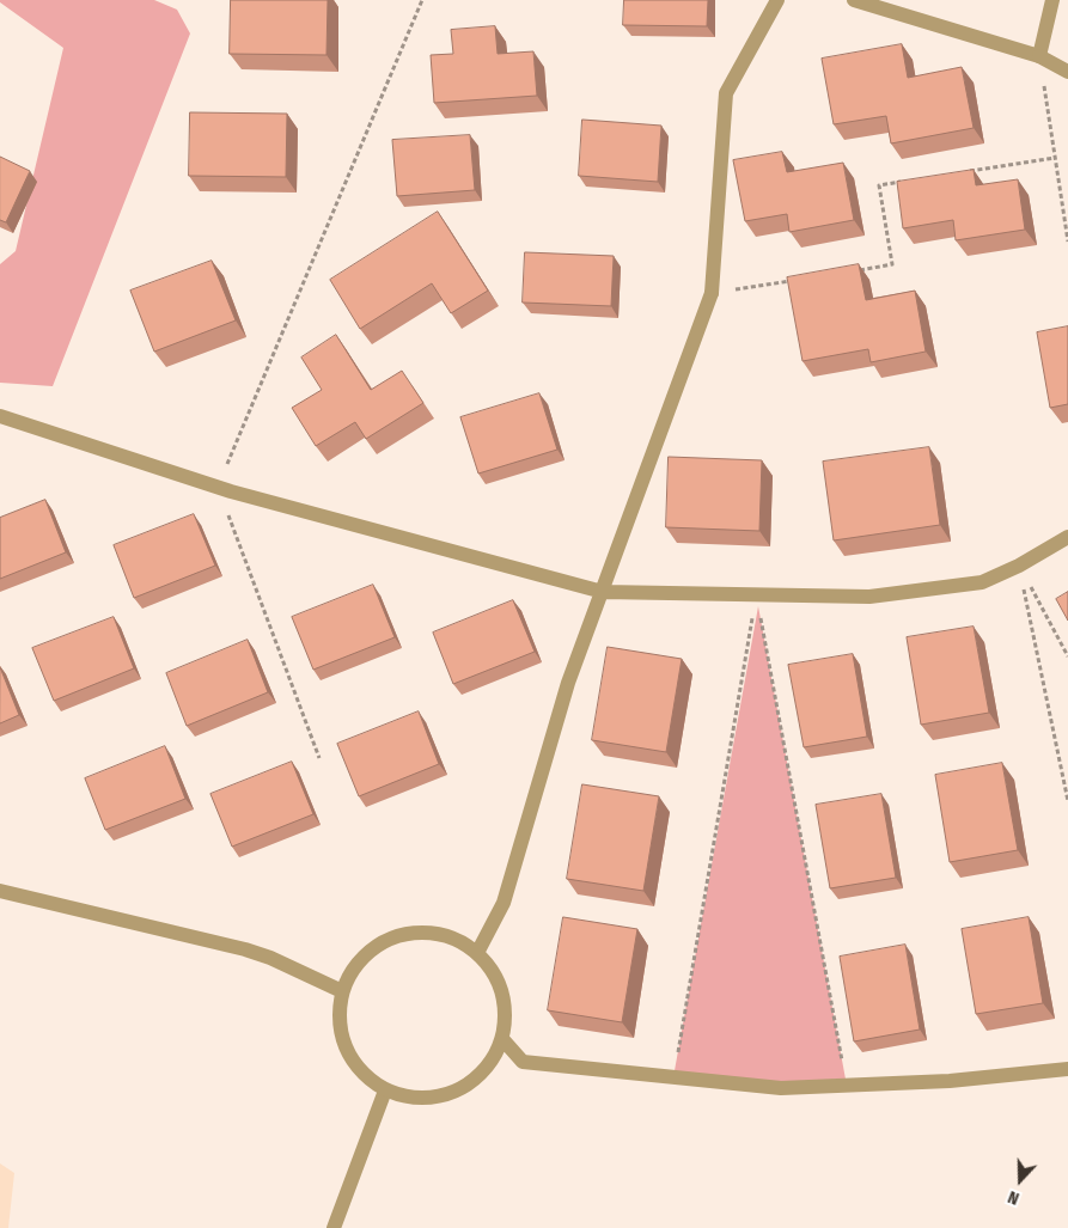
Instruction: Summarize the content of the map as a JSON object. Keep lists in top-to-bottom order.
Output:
{
  "north": "bottom"
}
